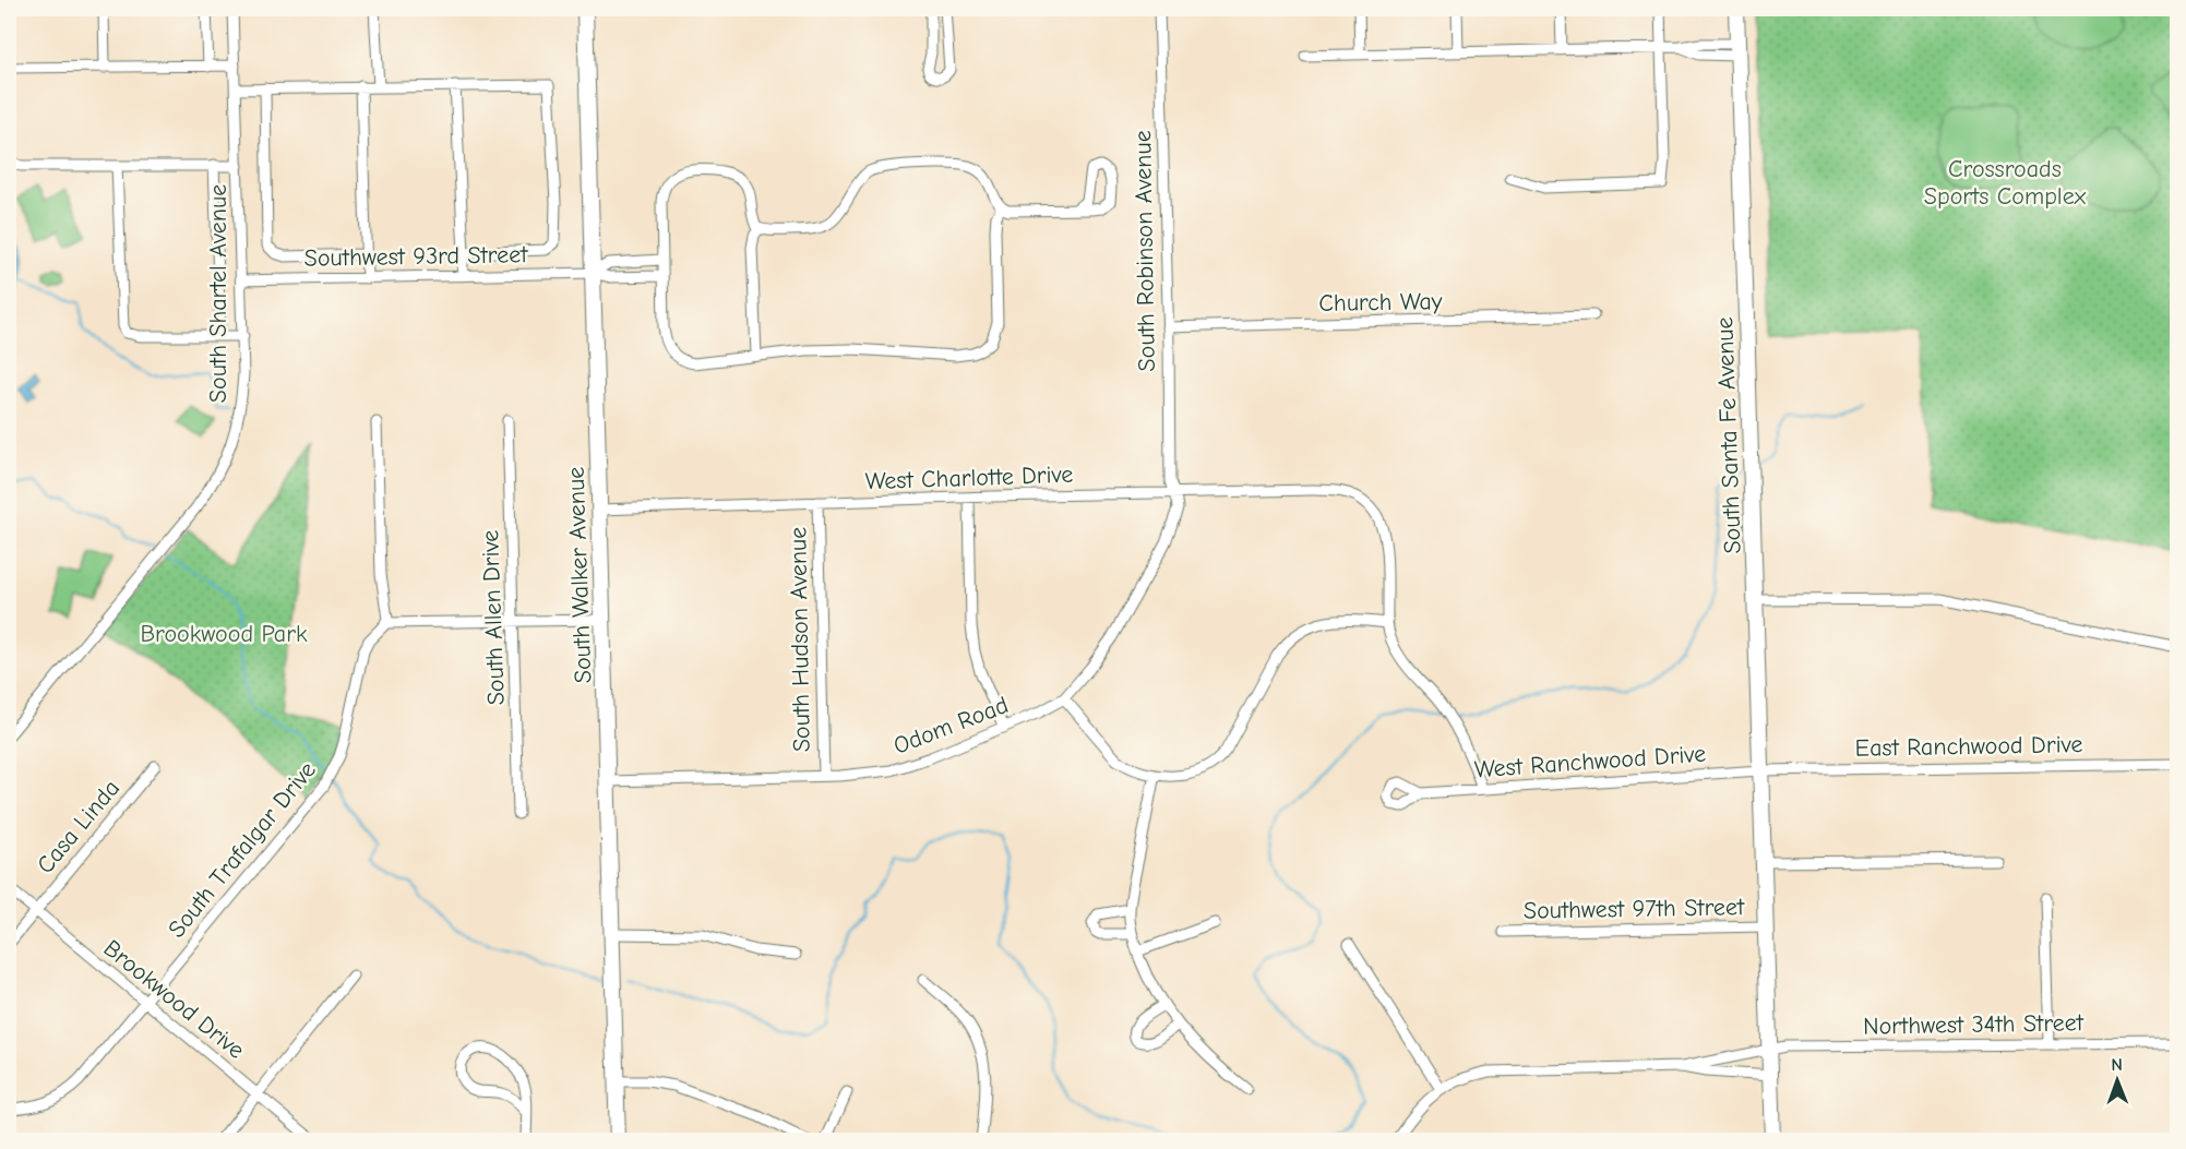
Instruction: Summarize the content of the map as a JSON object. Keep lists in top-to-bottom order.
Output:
{
  "streets": {
    "main road": ["South Santa Fe Avenue", "South Walker Avenue"],
    "street": [
      "South Robinson Avenue",
      "Southwest 93rd Street",
      "South Shartel Avenue",
      "Church Way",
      "West Charlotte Drive",
      "South Allen Drive",
      "South Hudson Avenue",
      "Odom Road",
      "East Ranchwood Drive",
      "West Ranchwood Drive",
      "Casa Linda",
      "South Trafalgar Drive",
      "Southwest 97th Street",
      "Brookwood Drive",
      "Northwest 34th Street"
    ]
  },
  "crossings": [
    ["South Robinson Avenue", "Church Way"],
    ["South Robinson Avenue", "West Charlotte Drive"],
    ["South Robinson Avenue", "Odom Road"],
    ["Southwest 93rd Street", "South Shartel Avenue"],
    ["Southwest 93rd Street", "South Walker Avenue"],
    ["South Santa Fe Avenue", "East Ranchwood Drive"],
    ["South Santa Fe Avenue", "West Ranchwood Drive"],
    ["South Santa Fe Avenue", "Southwest 97th Street"],
    ["South Santa Fe Avenue", "Northwest 34th Street"],
    ["West Charlotte Drive", "South Walker Avenue"],
    ["West Charlotte Drive", "South Hudson Avenue"],
    ["West Charlotte Drive", "Odom Road"],
    ["South Walker Avenue", "Odom Road"],
    ["South Hudson Avenue", "Odom Road"],
    ["East Ranchwood Drive", "West Ranchwood Drive"],
    ["Casa Linda", "Brookwood Drive"],
    ["South Trafalgar Drive", "Brookwood Drive"]
  ],
  "parks": ["Crossroads Sports Complex", "Brookwood Park"],
  "north": "top"
}
